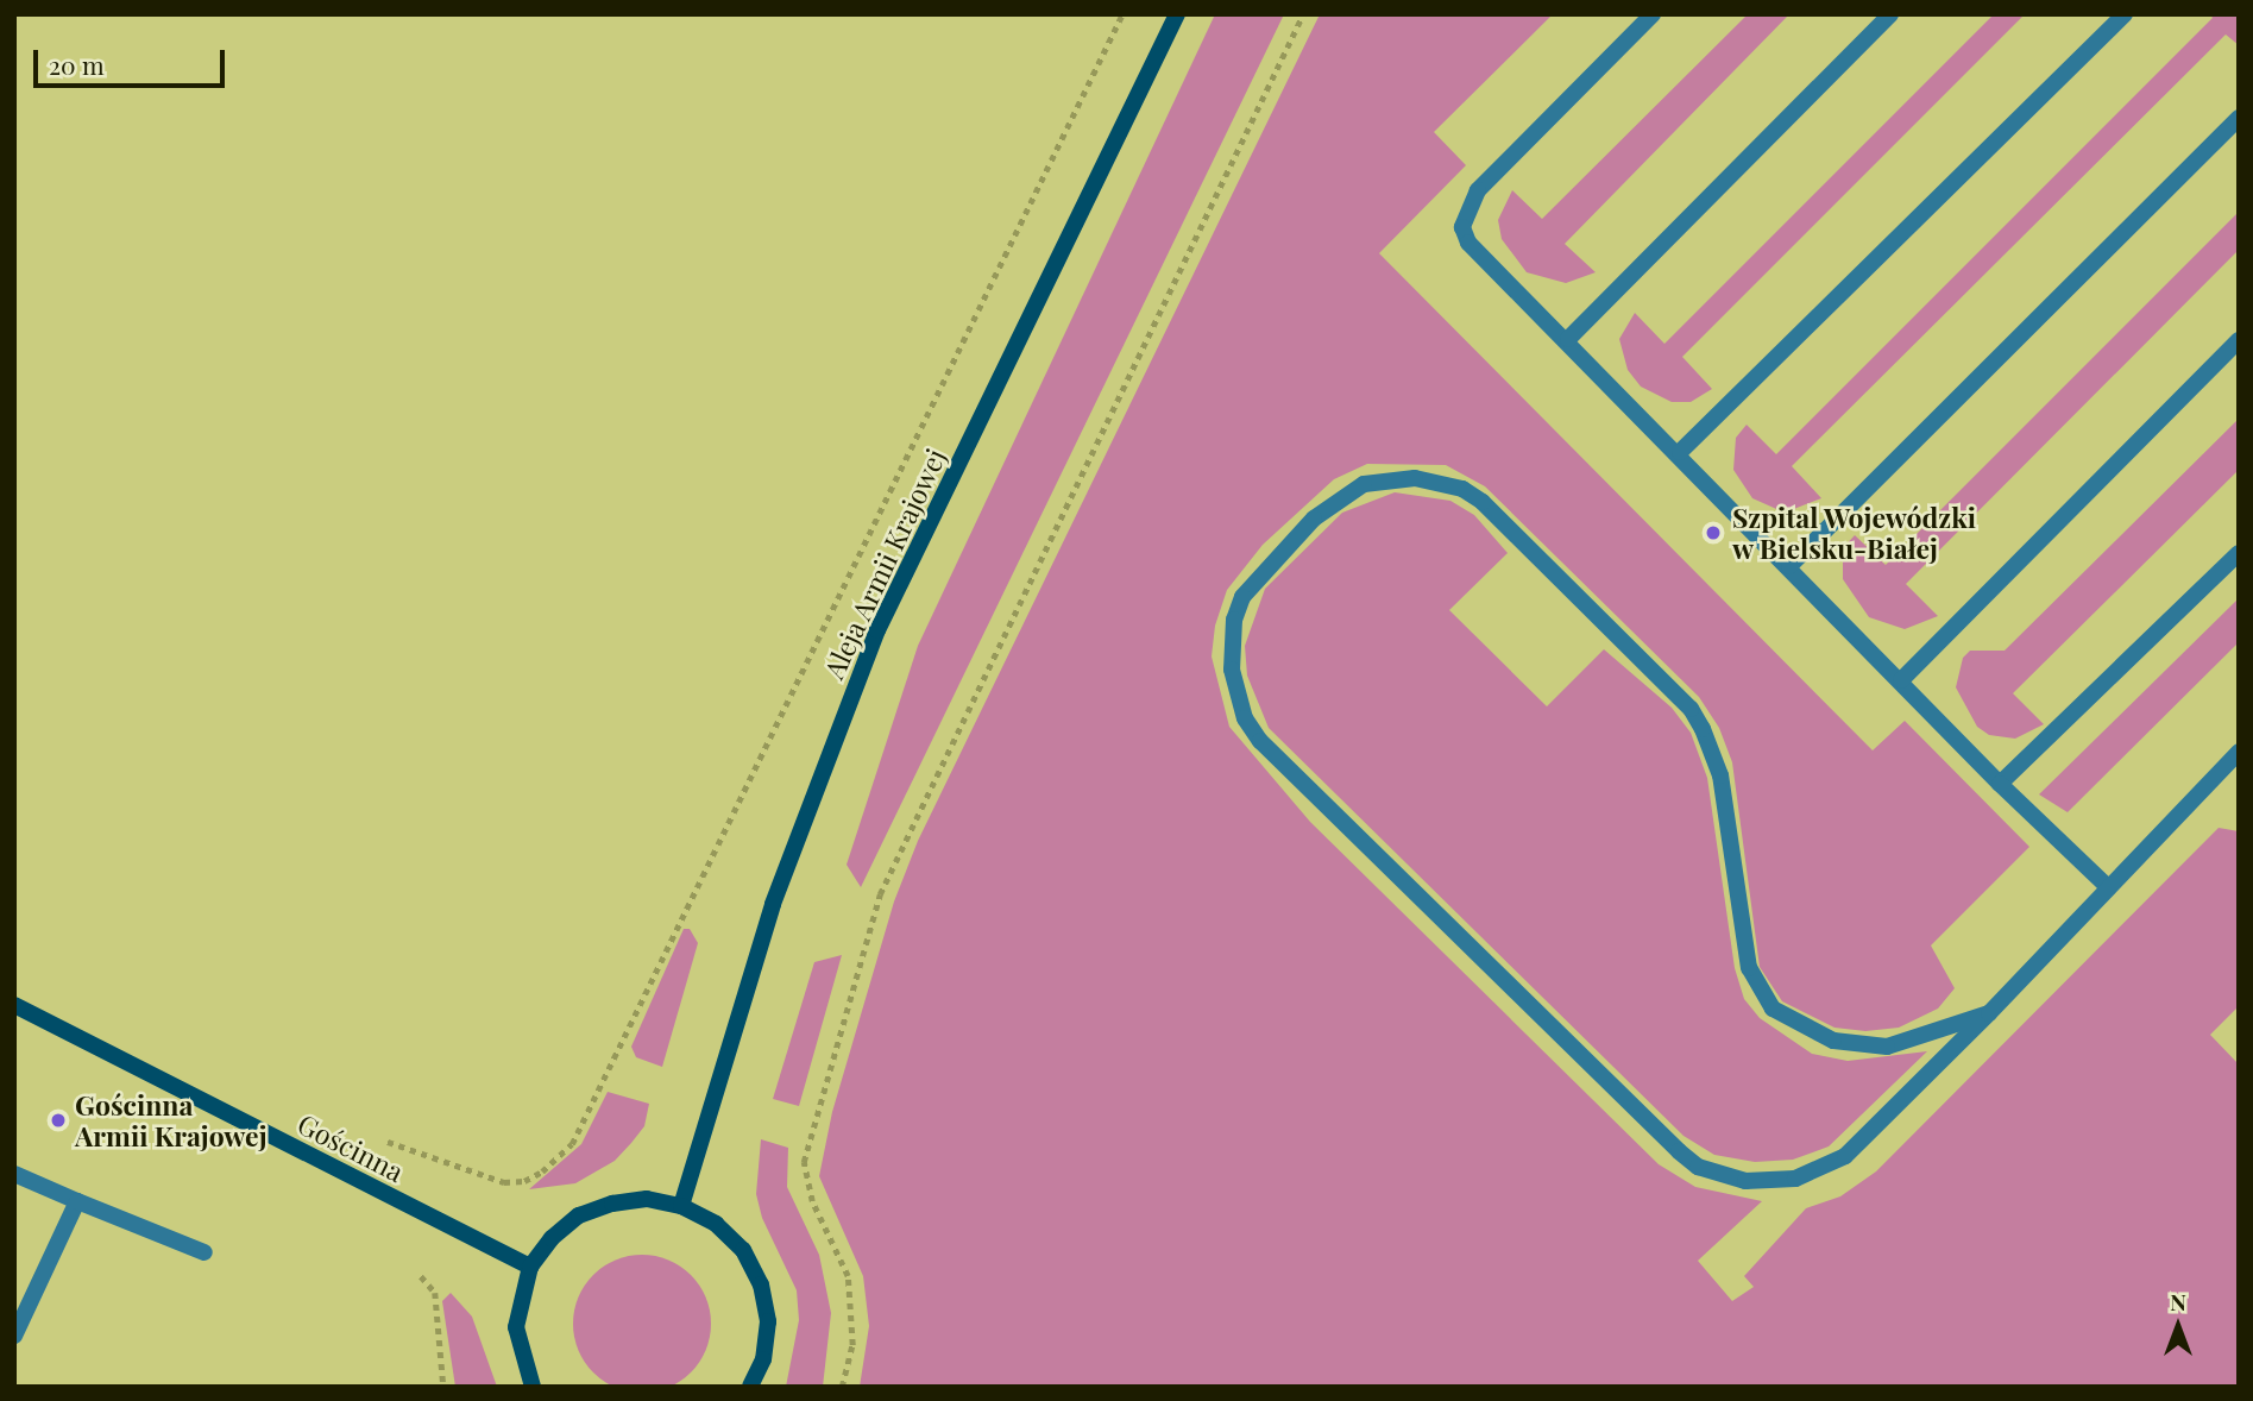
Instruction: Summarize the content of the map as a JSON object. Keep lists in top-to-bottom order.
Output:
{
  "streets": {
    "street": ["Aleja Armii Krajowej", "Gościnna"]
  },
  "places": ["Szpital Wojewódzki w Bielsku-Białej", "Gościnna Armii Krajowej"],
  "scale_bar": "20 m",
  "north": "top"
}
